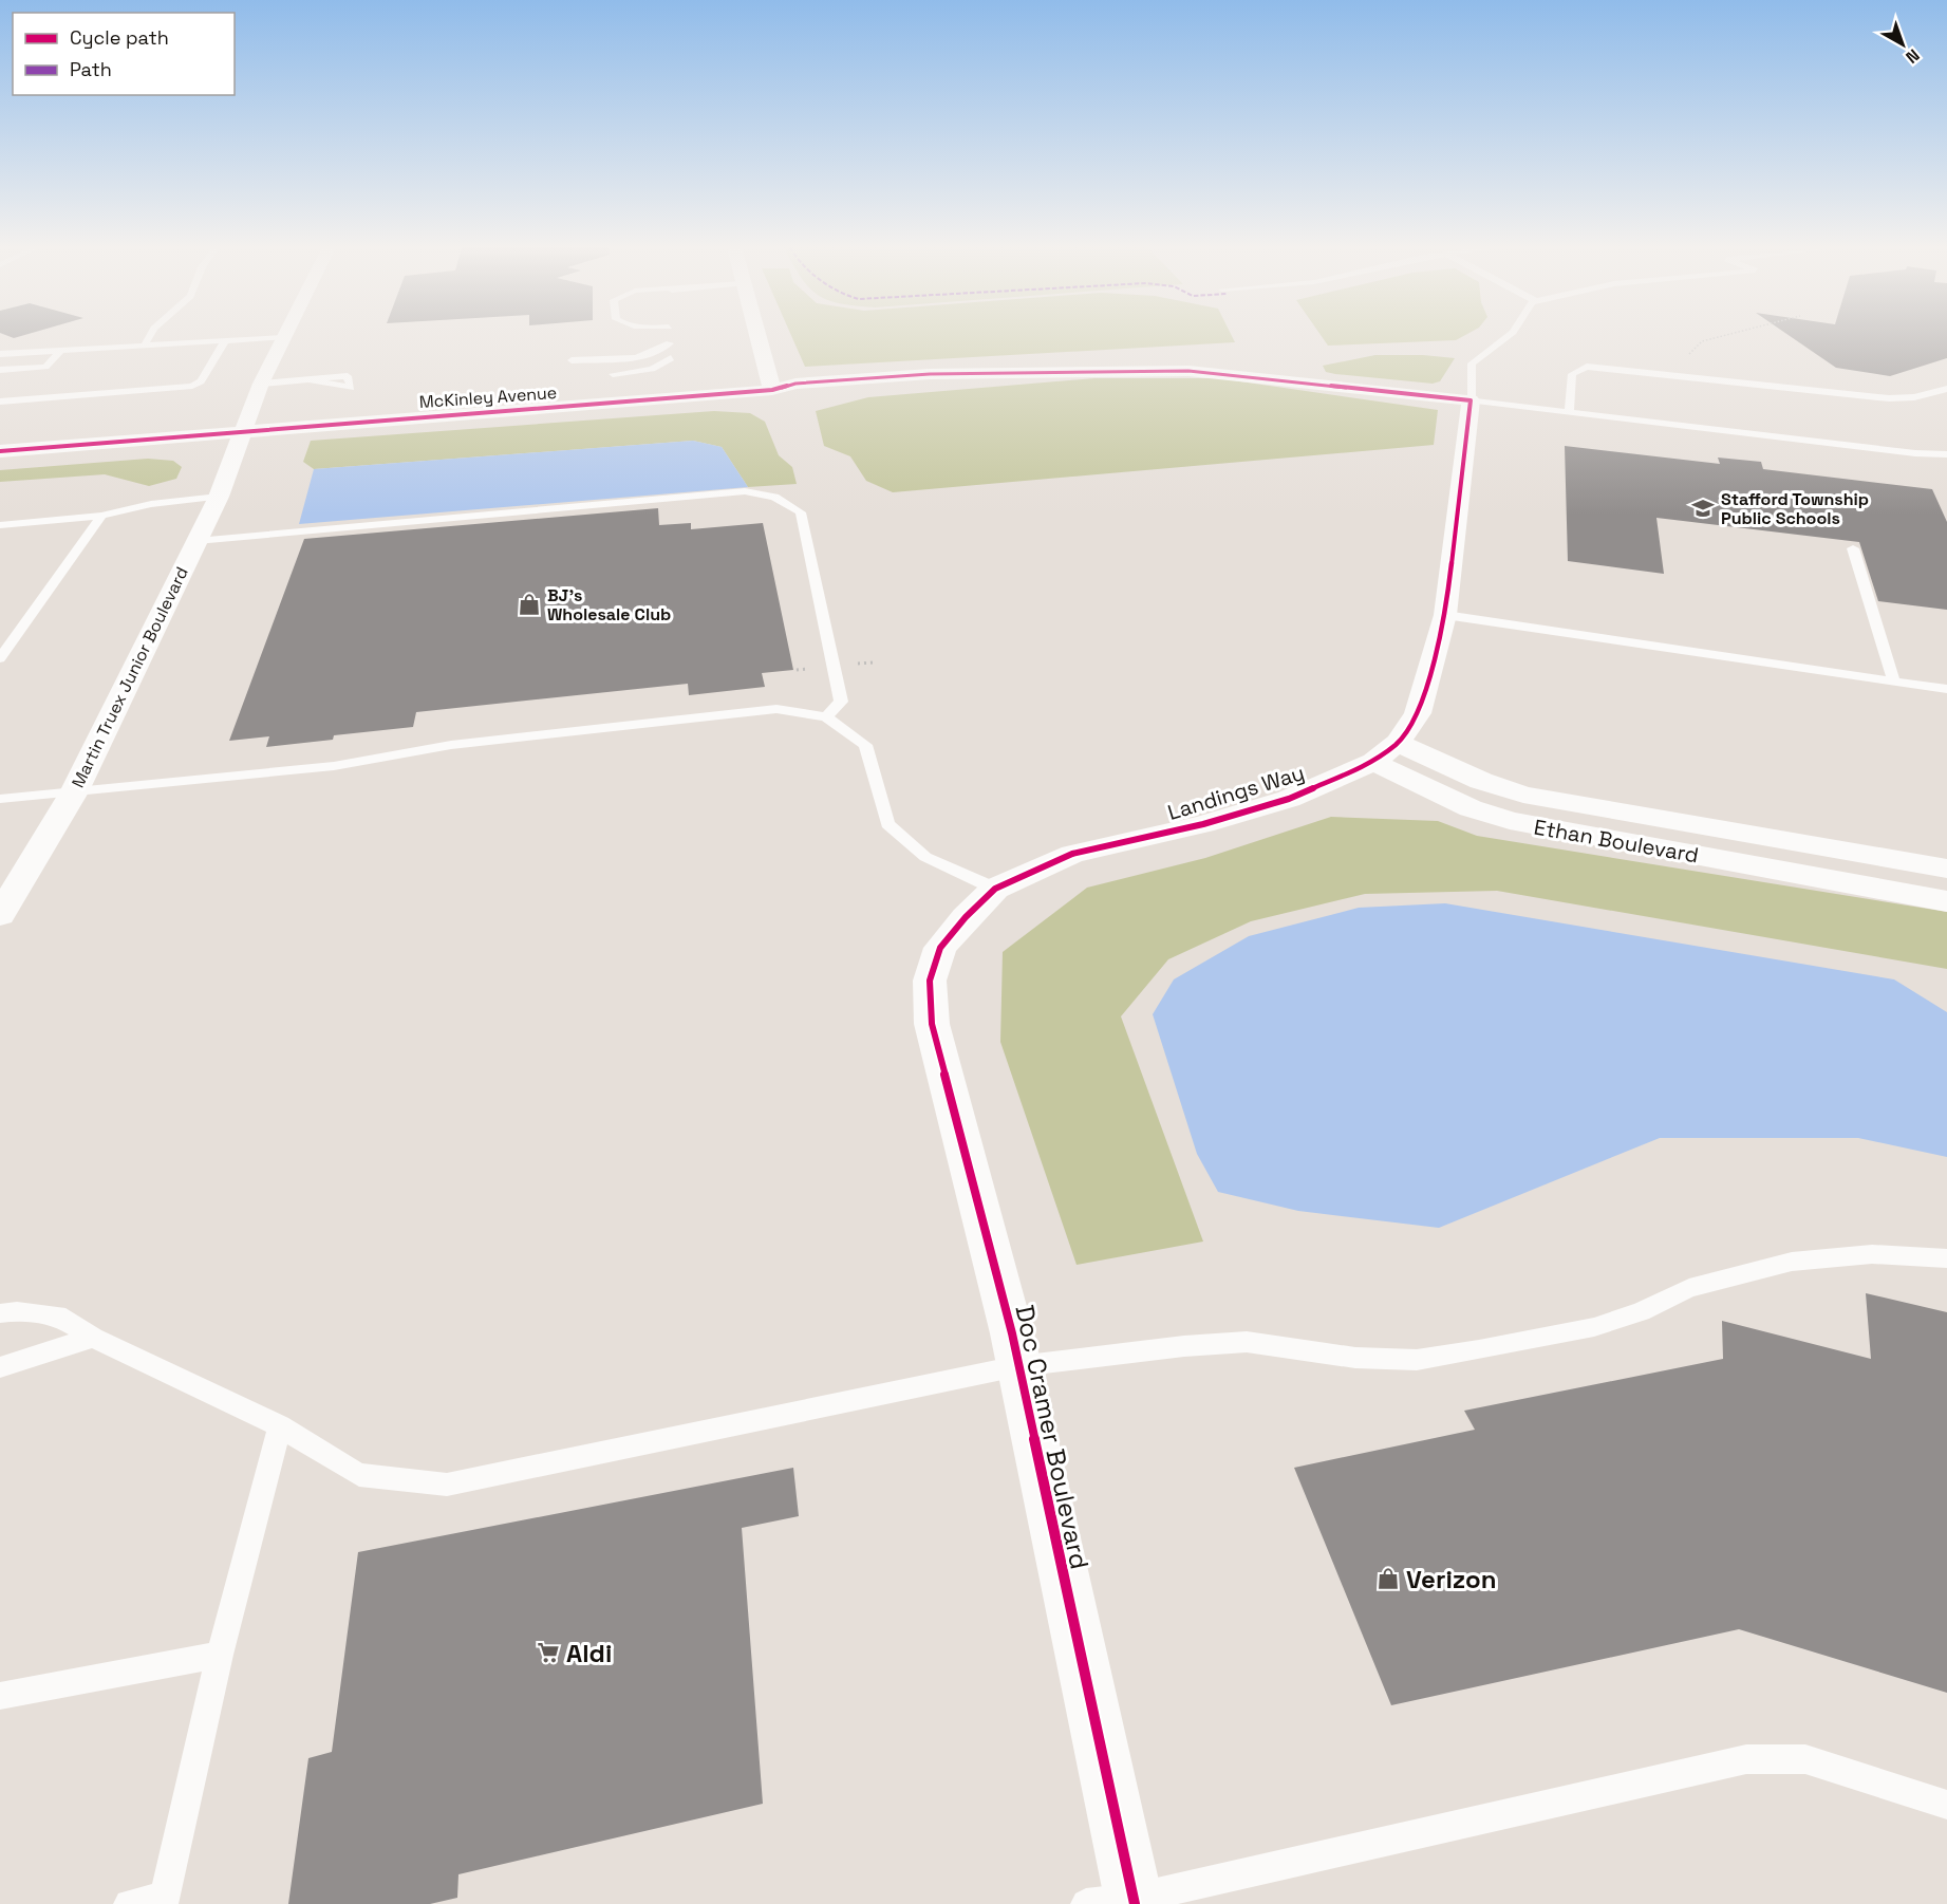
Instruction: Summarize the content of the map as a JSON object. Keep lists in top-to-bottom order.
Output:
{
  "streets": {
    "street": [
      "McKinley Avenue",
      "Martin Truex Junior Boulevard",
      "Landings Way",
      "Ethan Boulevard",
      "Doc Cramer Boulevard"
    ]
  },
  "crossings": [
    ["McKinley Avenue", "Martin Truex Junior Boulevard"],
    ["McKinley Avenue", "Landings Way"],
    ["Landings Way", "Ethan Boulevard"],
    ["Landings Way", "Doc Cramer Boulevard"]
  ],
  "places": {
    "school or university": ["Stafford Township Public Schools"],
    "shop": ["BJ's Wholesale Club", "Verizon"],
    "supermarket": ["Aldi"]
  },
  "legend": ["Cycle path", "Path"],
  "north": "bottom right"
}
